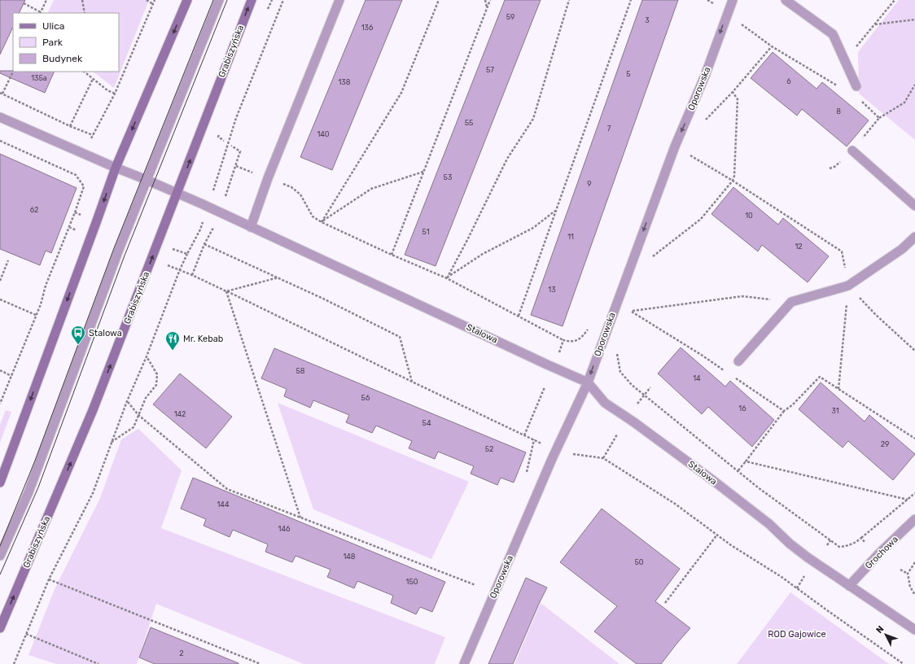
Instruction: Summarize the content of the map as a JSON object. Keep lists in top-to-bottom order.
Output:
{
  "streets": {
    "main road": ["Grabiszyńska"],
    "street": ["Oporowska", "Stalowa", "Grochowa"]
  },
  "crossings": [
    ["Grabiszyńska", "Stalowa"],
    ["Oporowska", "Stalowa"],
    ["Stalowa", "Grochowa"]
  ],
  "one_way": ["Oporowska"],
  "parks": ["ROD Gajowice"],
  "places": {
    "bus stop": ["Stalowa"],
    "restaurant": ["Mr. Kebab"]
  },
  "house_numbers": [
    "59",
    "3",
    "136",
    "57",
    "5",
    "135a",
    "6",
    "138",
    "8",
    "55",
    "7",
    "140",
    "53",
    "9",
    "62",
    "10",
    "51",
    "11",
    "12",
    "13",
    "58",
    "14",
    "56",
    "16",
    "31",
    "142",
    "54",
    "29",
    "52",
    "144",
    "146",
    "148",
    "50",
    "150",
    "2"
  ],
  "legend": ["Ulica", "Park", "Budynek"],
  "north": "top left"
}
